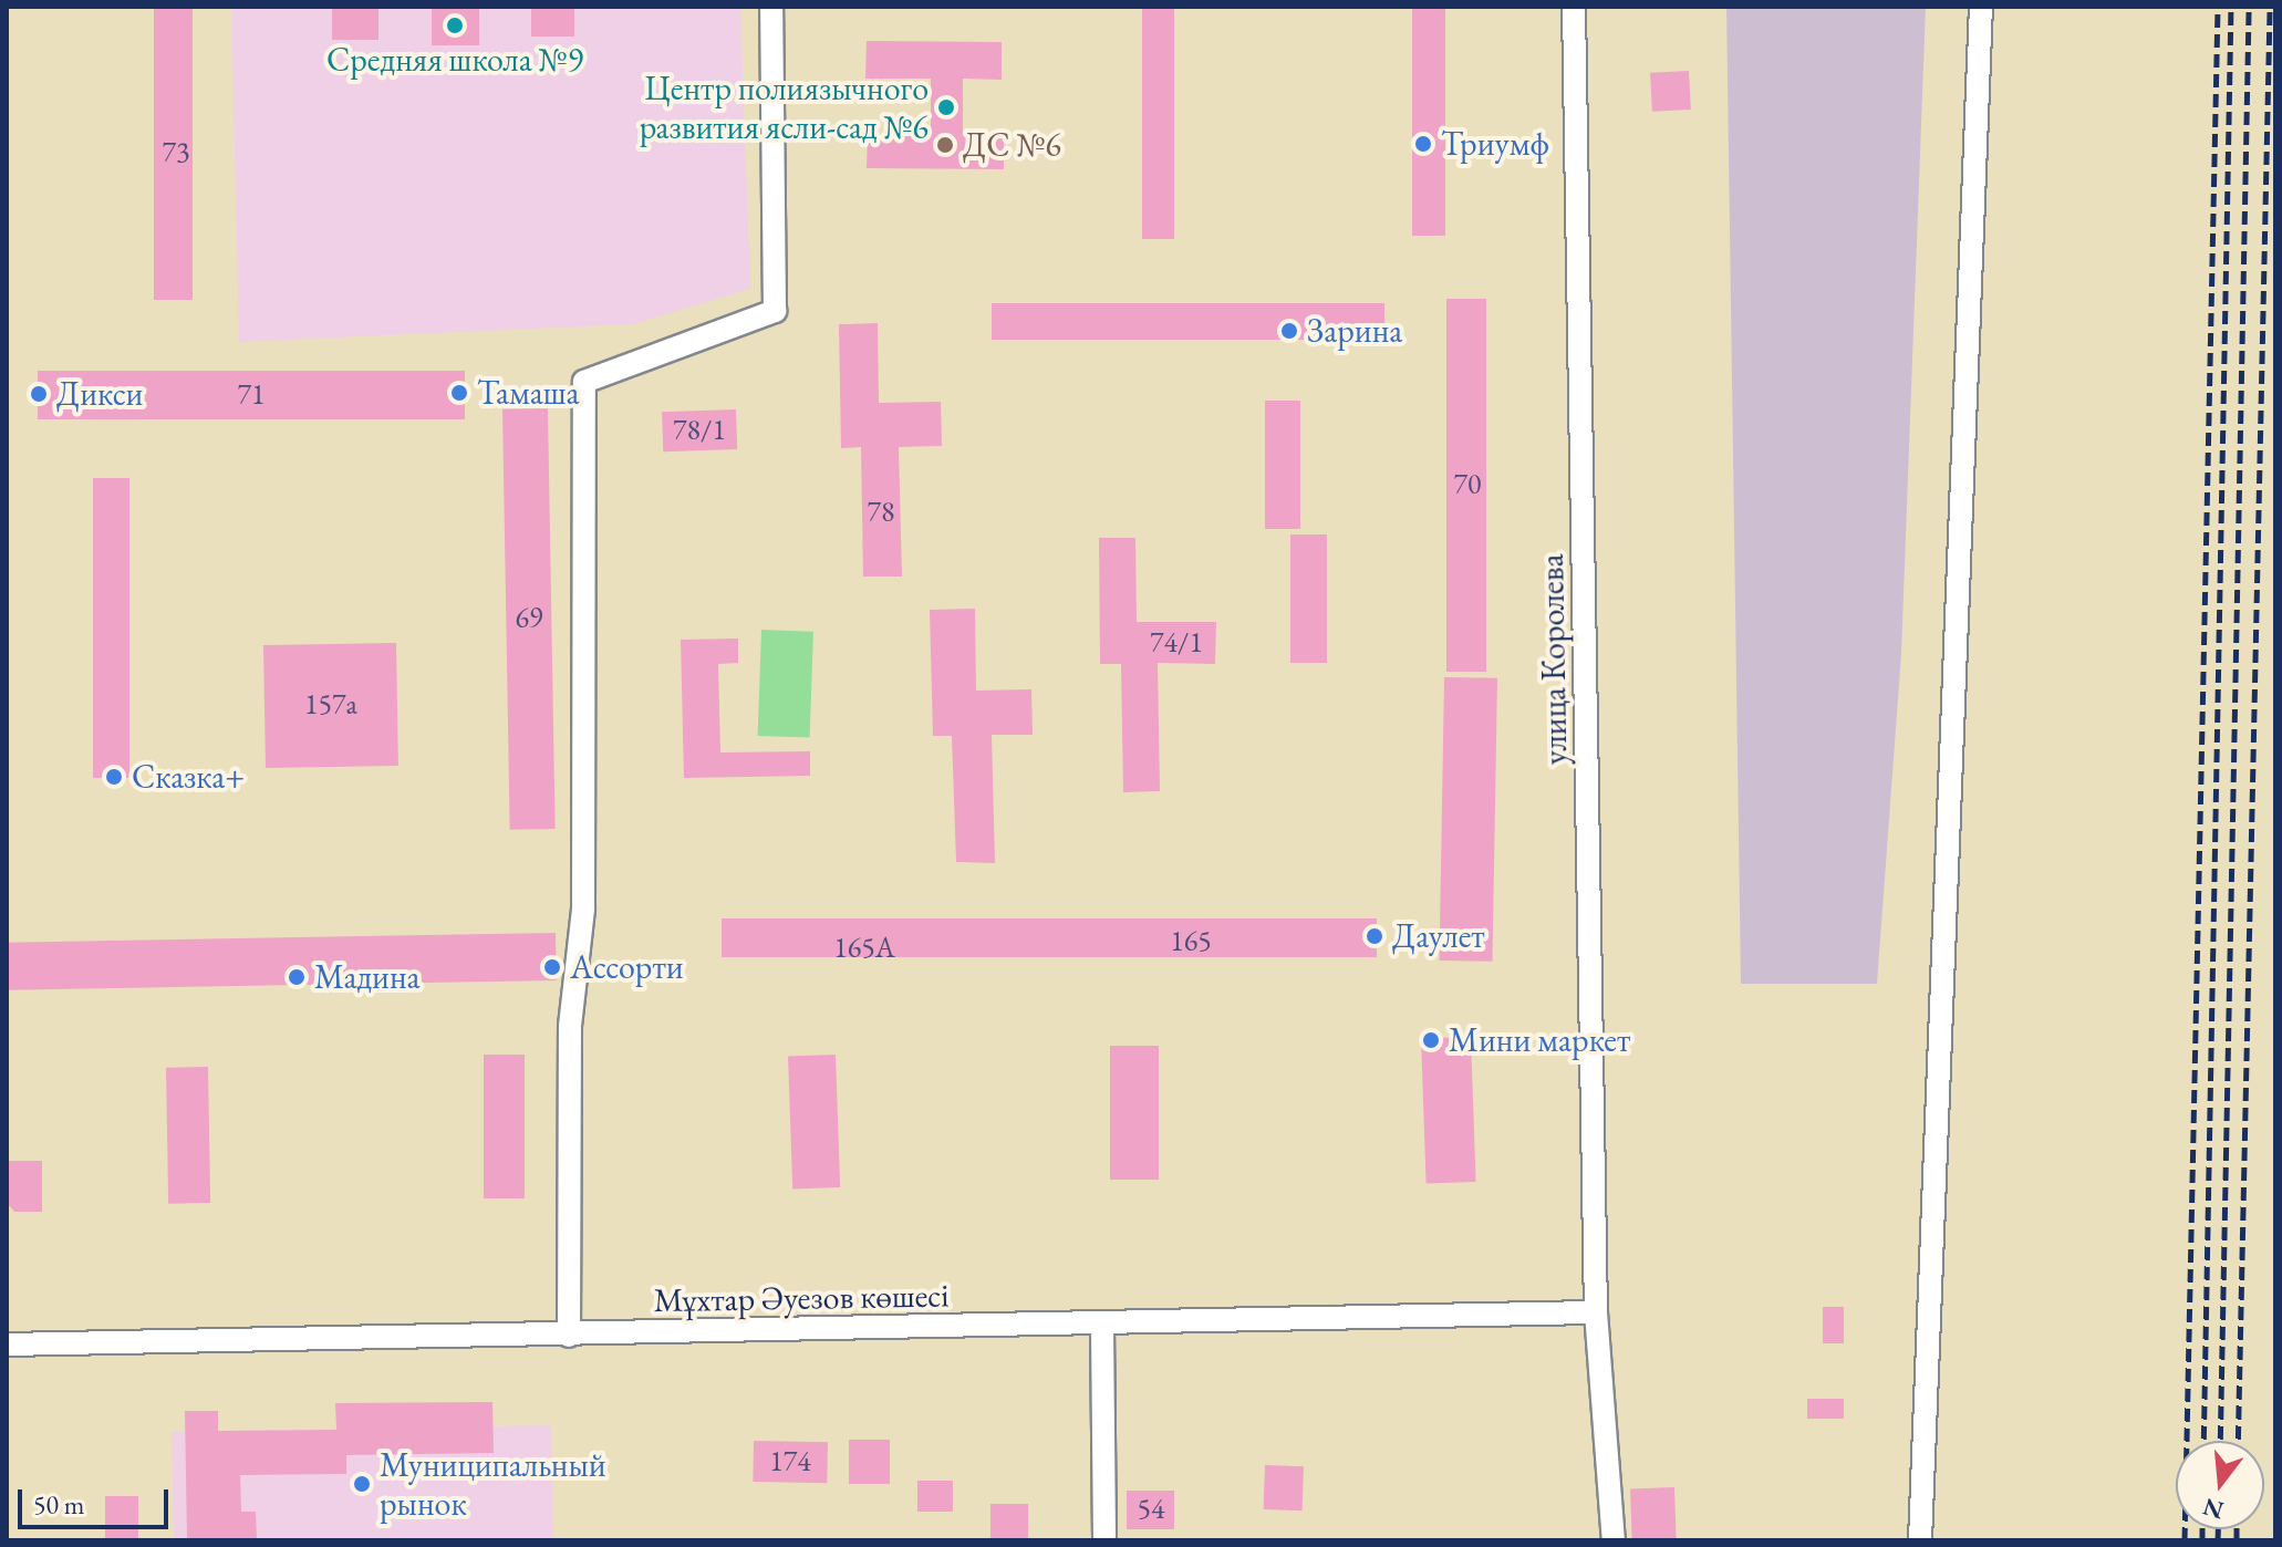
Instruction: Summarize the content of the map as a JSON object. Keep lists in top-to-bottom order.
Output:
{
  "streets": {
    "street": ["улица Королева", "Мұхтар Әуезов көшесі"]
  },
  "crossings": [
    ["улица Королева", "Мұхтар Әуезов көшесі"]
  ],
  "places": [
    "Средняя школа №9",
    "Центр полиязычного развития ясли-сад №6",
    "Триумф",
    "ДС №6",
    "Зарина",
    "Тамаша",
    "Дикси",
    "Сказка+",
    "Даулет",
    "Ассорти",
    "Мадина",
    "Мини маркет",
    "Муниципальный рынок"
  ],
  "house_numbers": [
    "73",
    "71",
    "78/1",
    "70",
    "78",
    "69",
    "74/1",
    "157а",
    "165",
    "165А",
    "174",
    "54"
  ],
  "scale_bar": "50 m",
  "north": "bottom"
}
